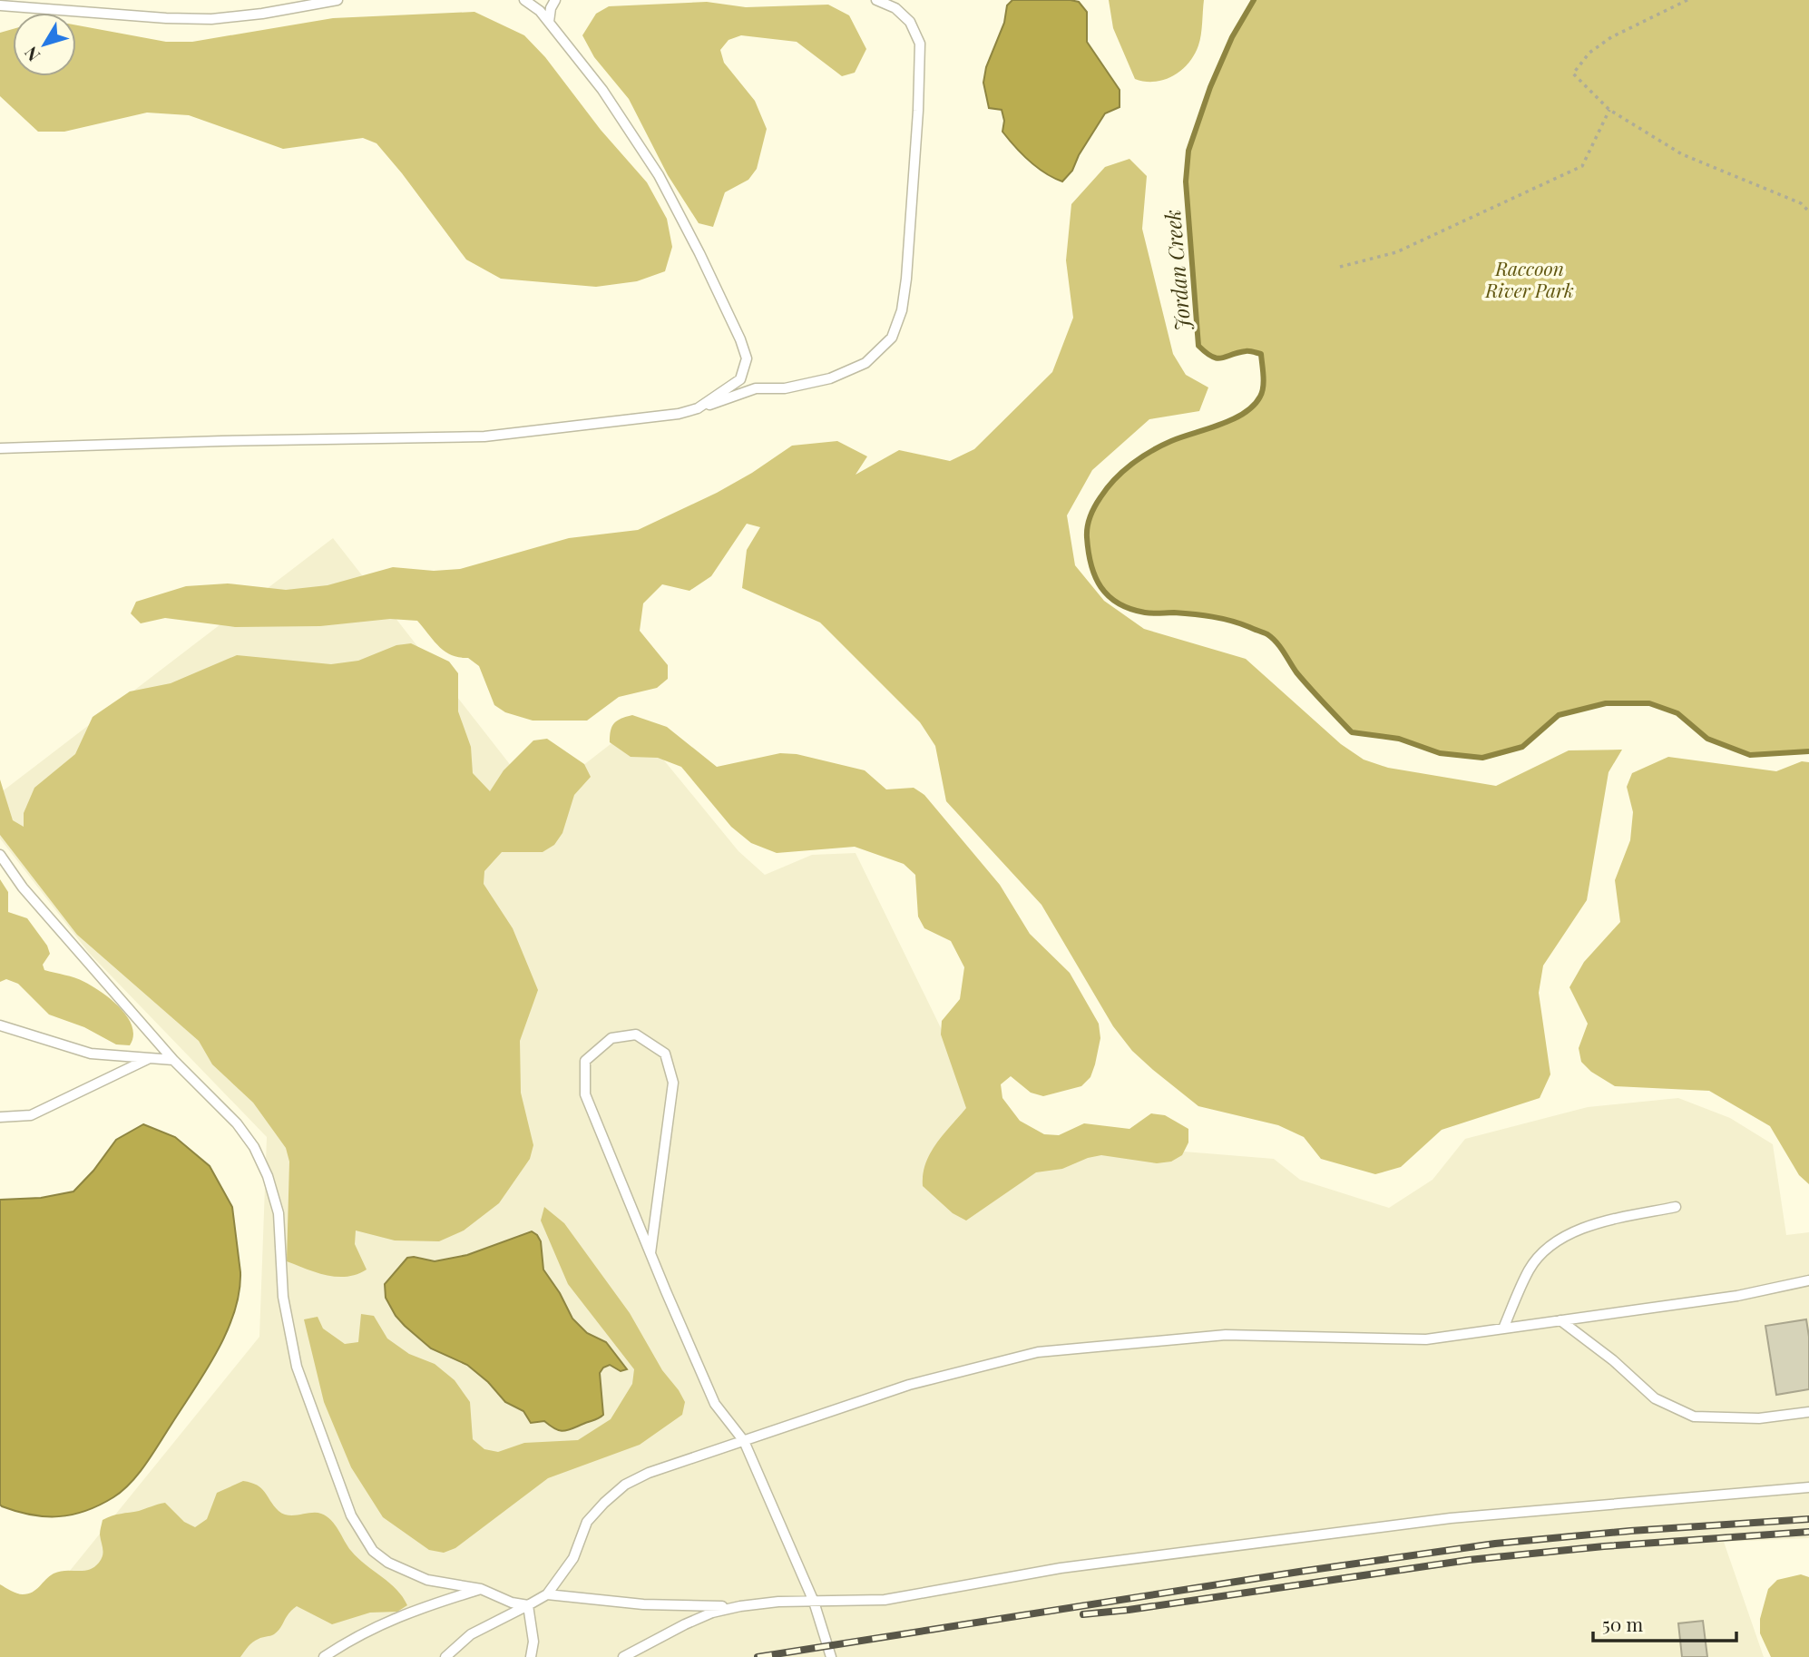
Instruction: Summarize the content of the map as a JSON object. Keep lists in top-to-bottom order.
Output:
{
  "water": ["Jordan Creek"],
  "parks": ["Raccoon River Park"],
  "scale_bar": "50 m",
  "north": "bottom left"
}
